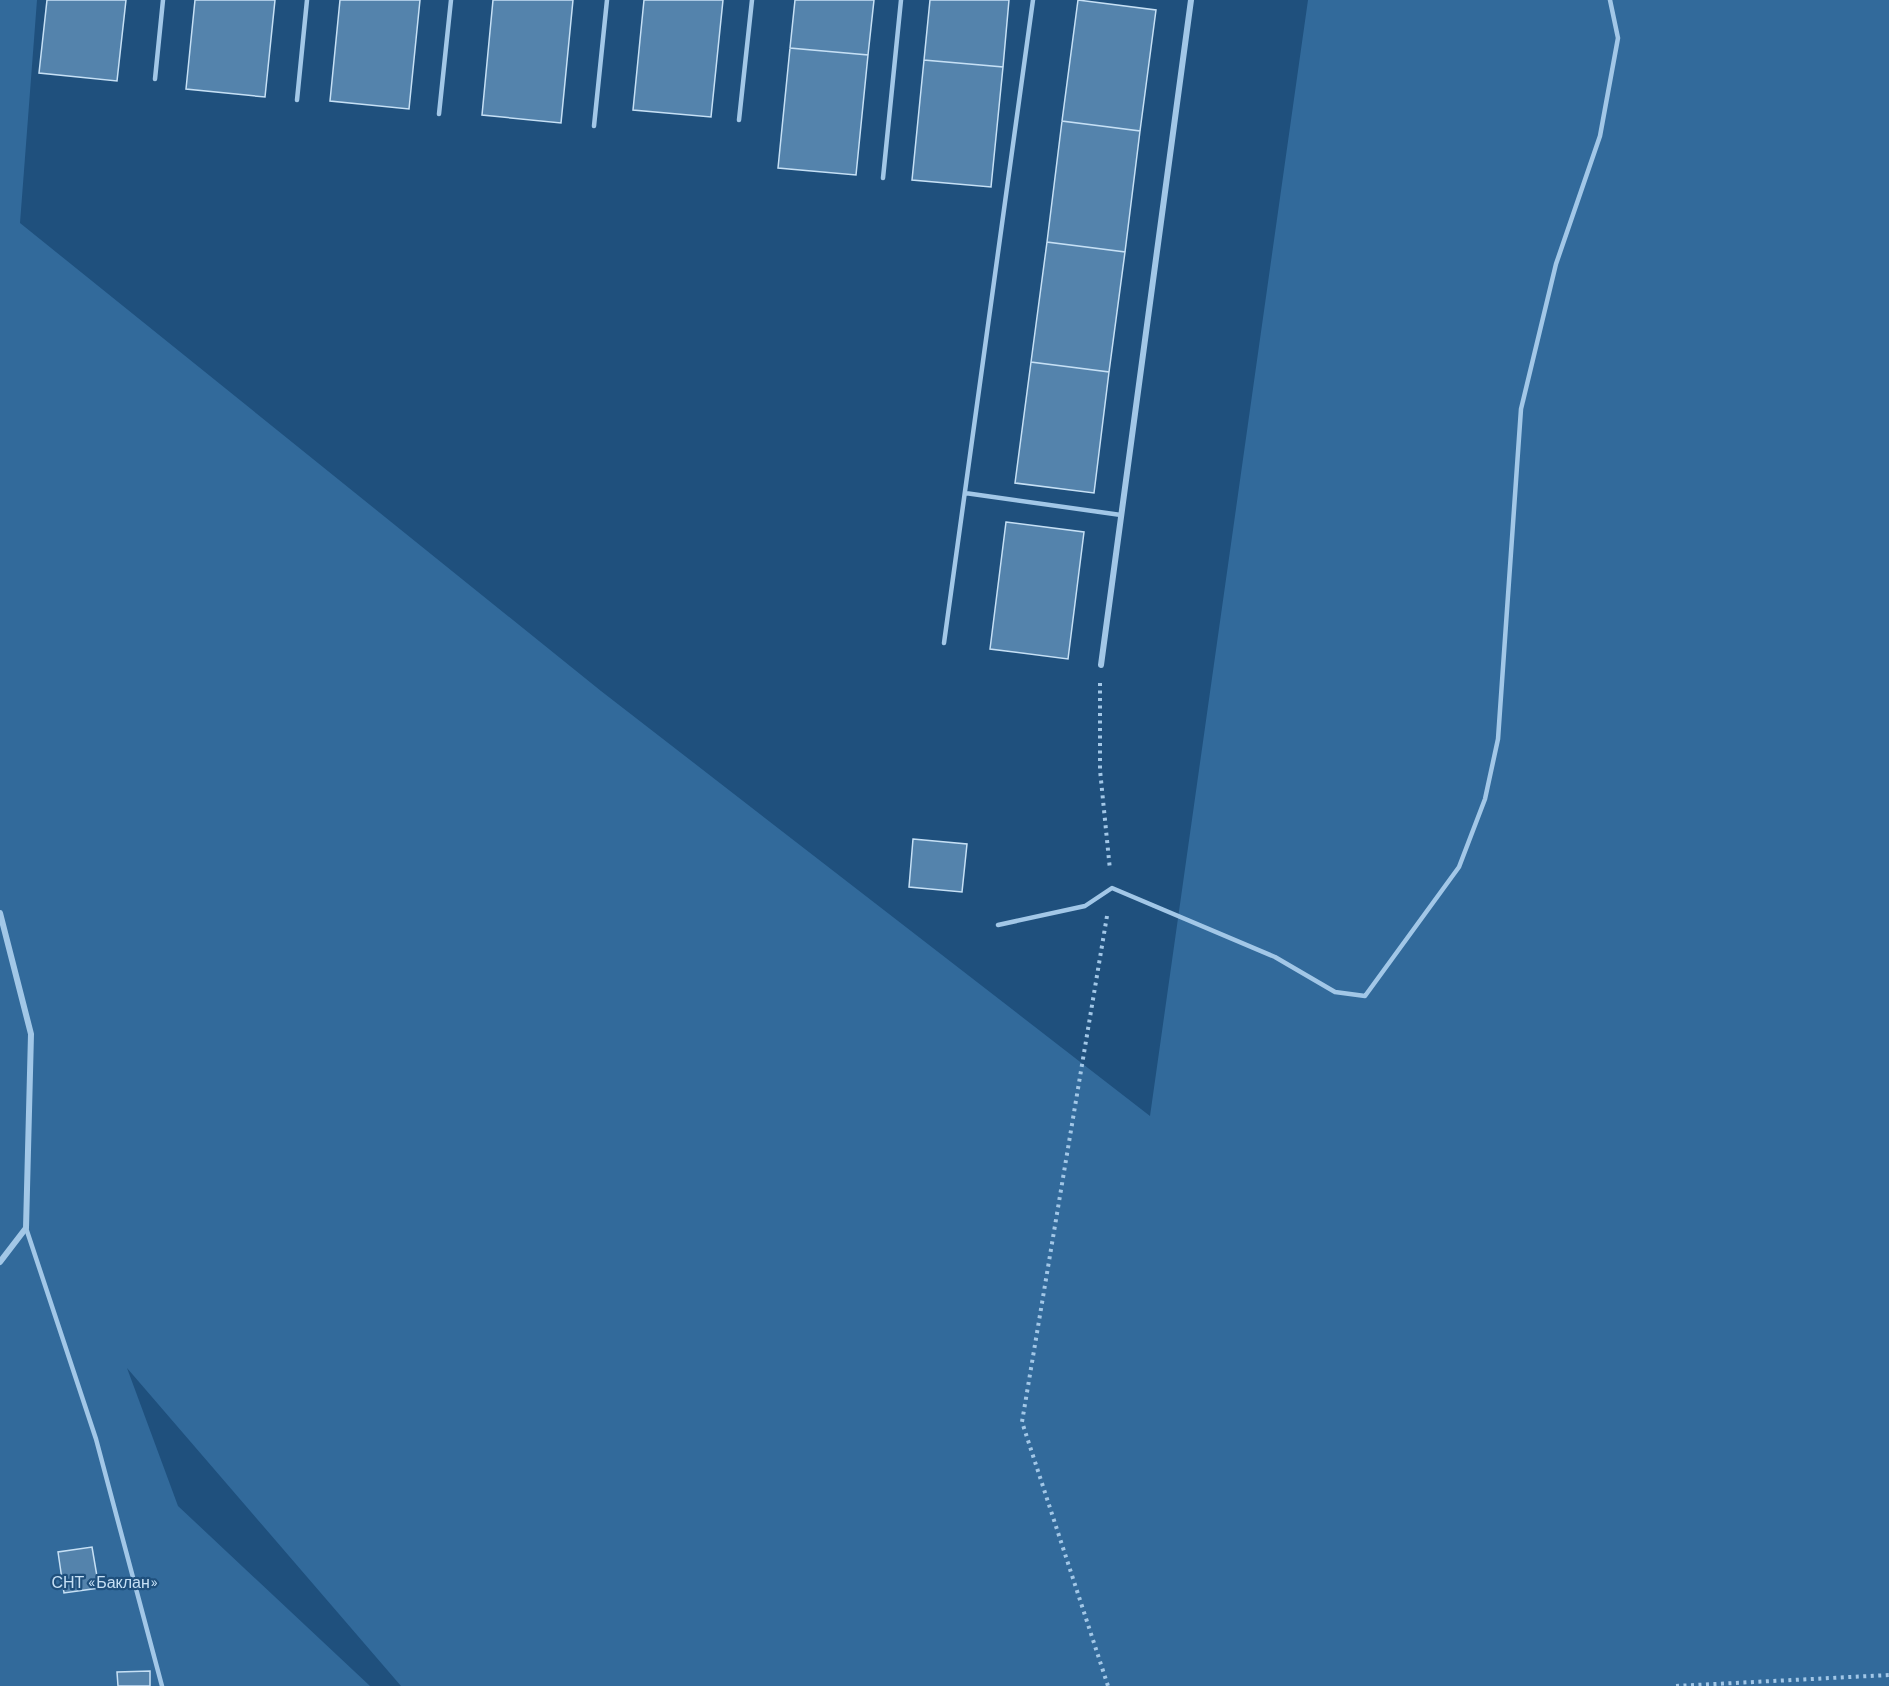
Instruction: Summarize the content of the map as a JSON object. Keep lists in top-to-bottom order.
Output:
{
  "parks": ["СНТ «Баклан»"]
}
